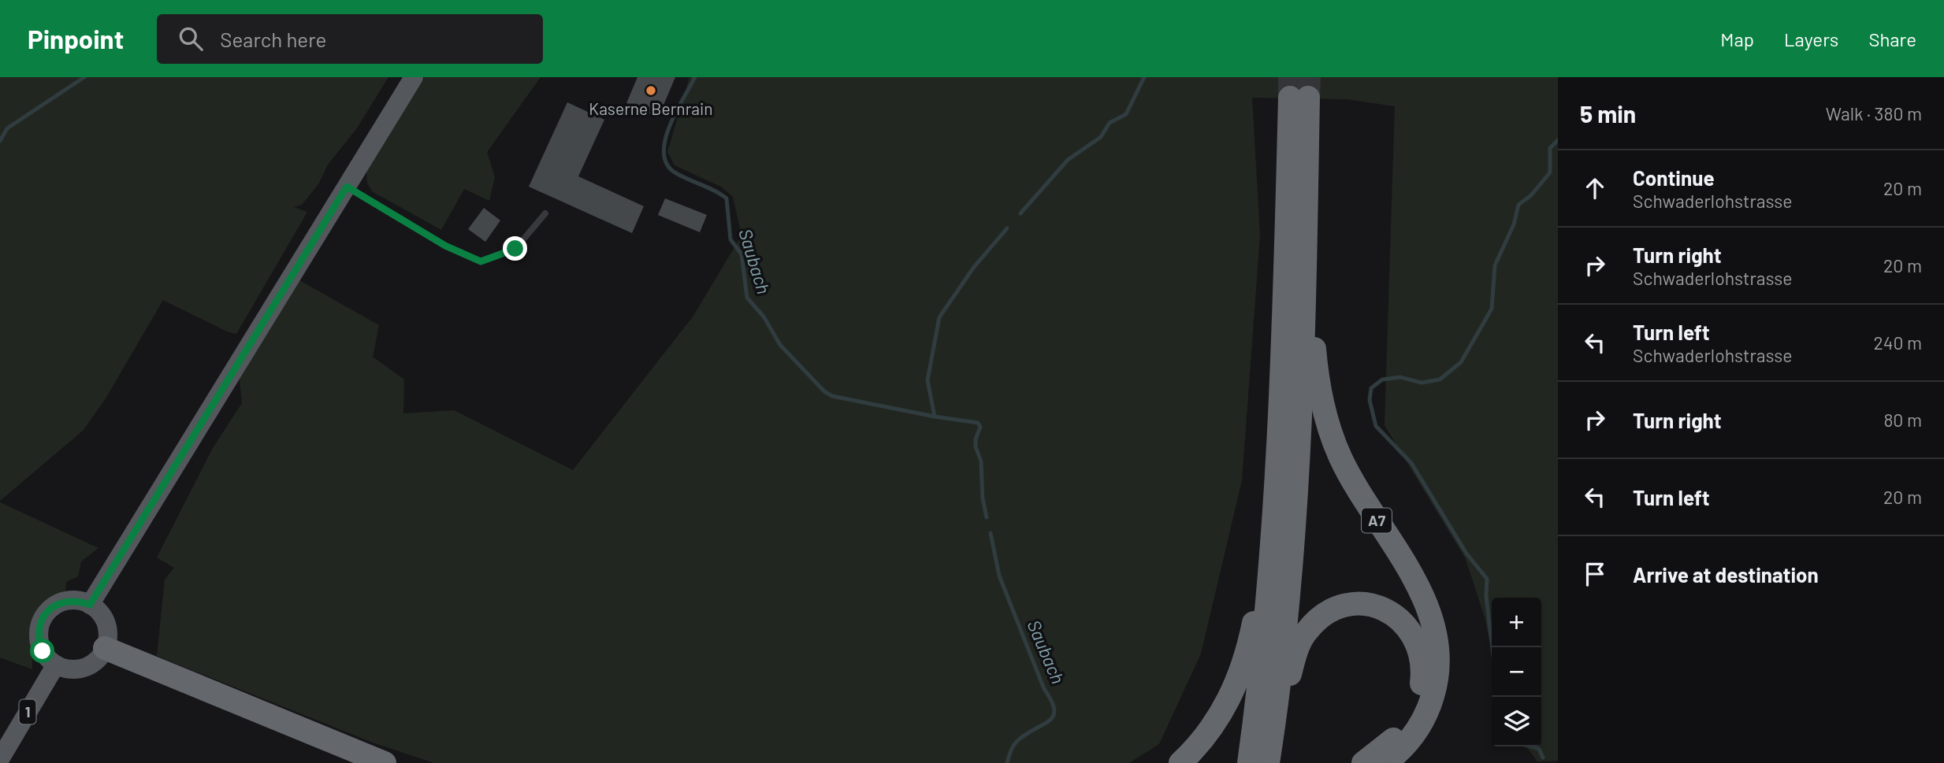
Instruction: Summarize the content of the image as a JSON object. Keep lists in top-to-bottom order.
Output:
{
  "streets": {
    "highway": ["A7"],
    "main road": ["1"]
  },
  "water": ["Saubach"],
  "places": ["Kaserne Bernrain"],
  "page": {
    "header": "Pinpoint",
    "search": "Search here",
    "nav": ["Map", "Layers", "Share"],
    "heading": ["5 min", "Walk · 380 m"],
    "list": [
      ["Continue", "Schwaderlohstrasse", "20 m"],
      ["Turn right", "Schwaderlohstrasse", "20 m"],
      ["Turn left", "Schwaderlohstrasse", "240 m"],
      ["Turn right", "80 m"],
      ["Turn left", "20 m"],
      "Arrive at destination"
    ],
    "map_buttons": ["+", "−"]
  }
}
